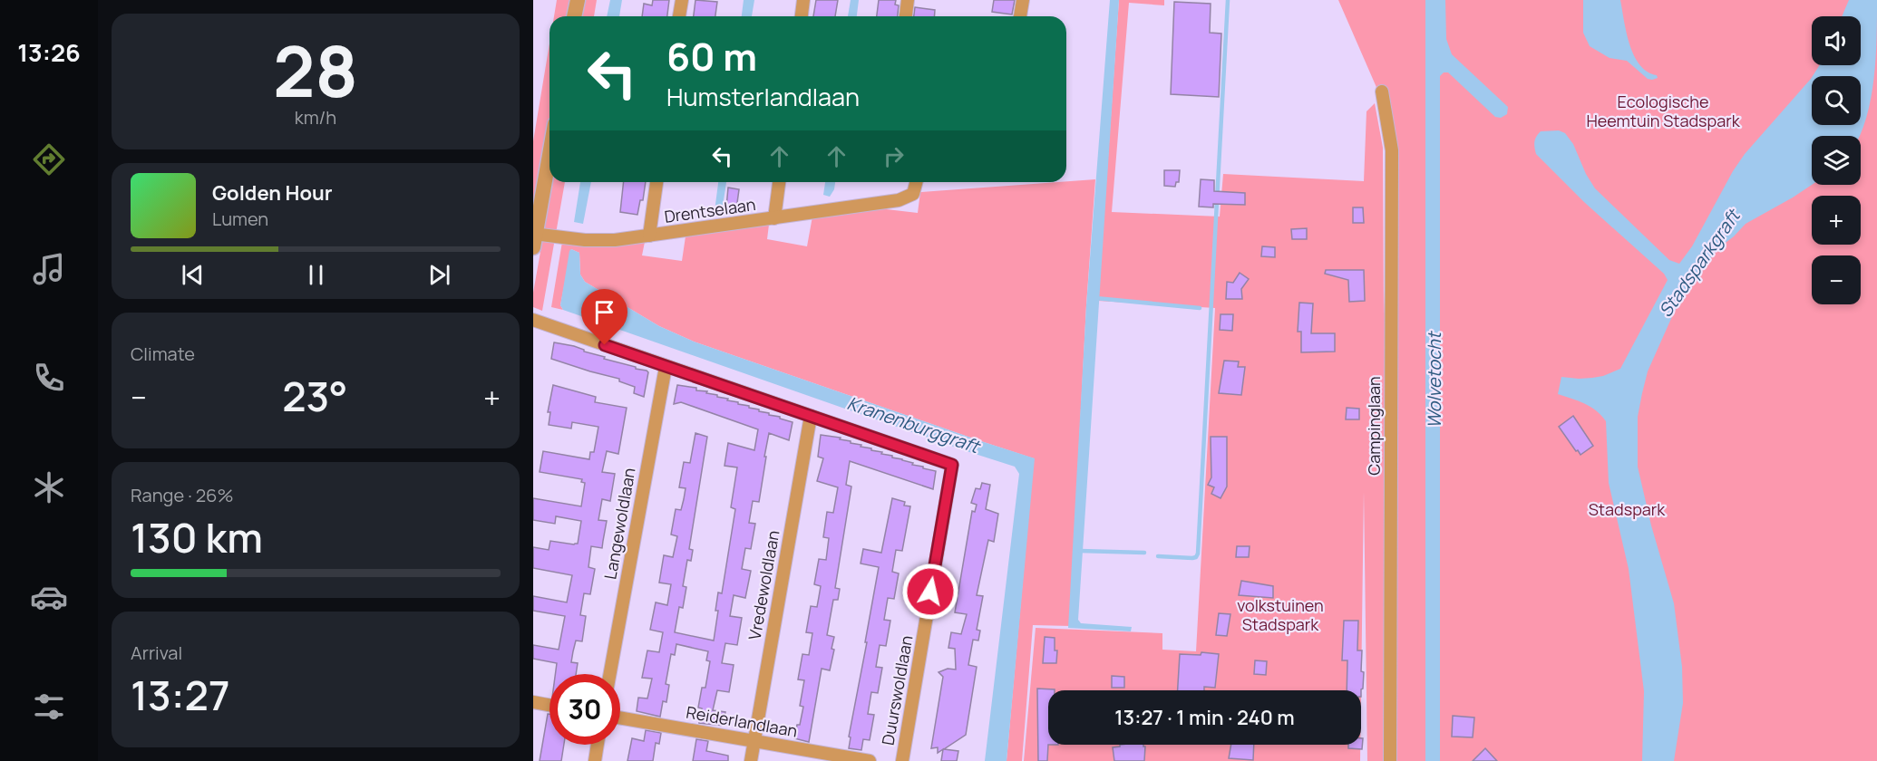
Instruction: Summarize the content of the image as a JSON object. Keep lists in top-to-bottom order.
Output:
{
  "streets": {
    "street": [
      "Drentselaan",
      "Campinglaan",
      "Langewoldlaan",
      "Vredewoldlaan",
      "Duurswoldlaan",
      "Reiderlandlaan"
    ]
  },
  "crossings": [
    ["Vredewoldlaan", "Duurswoldlaan"],
    ["Vredewoldlaan", "Reiderlandlaan"]
  ],
  "water": ["Stadsparkgraft", "Wolvetocht", "Kranenburggraft"],
  "parks": ["Ecologische Heemtuin Stadspark", "Stadspark", "volkstuinen Stadspark"],
  "page": {
    "tabs": "13:26",
    "tile": [
      ["28", "km/h"],
      "Climate",
      ["Range · 26%", "130 km"],
      ["Arrival", "13:27"]
    ],
    "map_buttons": ["+", "−"],
    "turn": ["60 m", "Humsterlandlaan"],
    "song": ["Golden Hour", "Lumen"],
    "heat": ["−", "23°", "+"],
    "limit": "30",
    "trip": "13:27 · 1 min · 240 m"
  }
}
